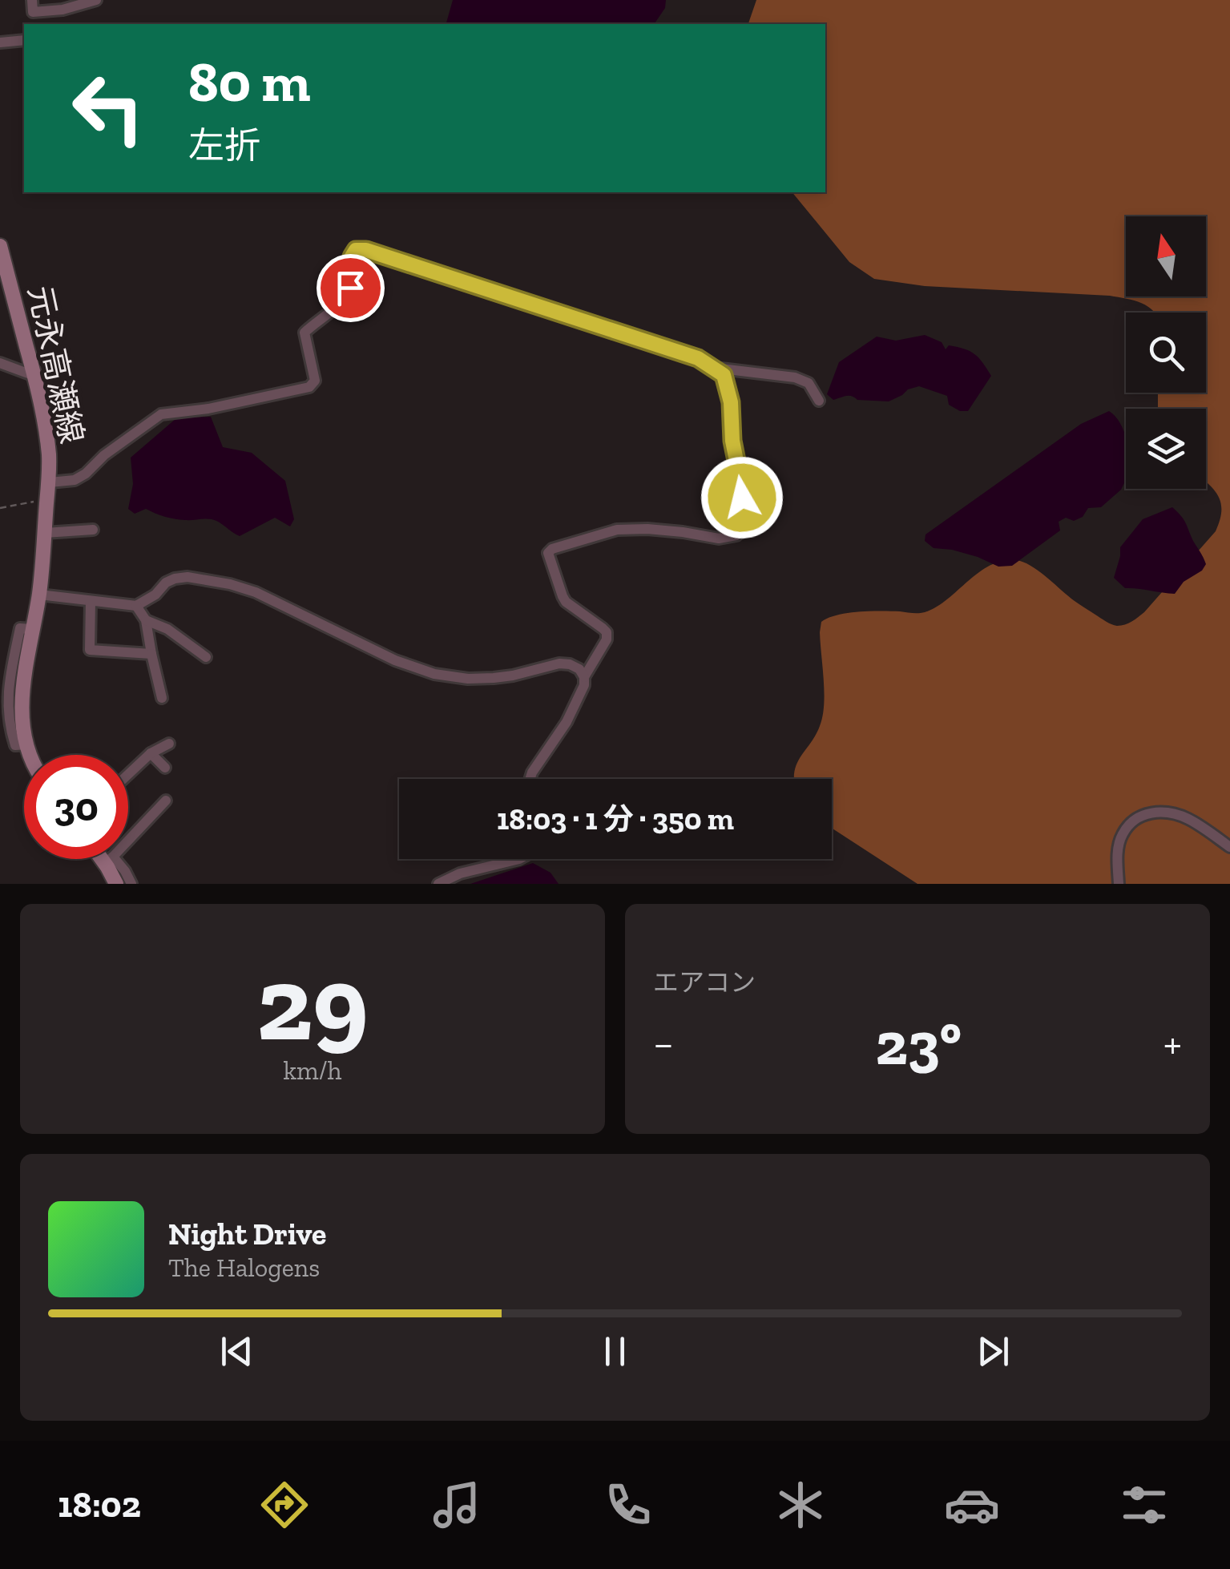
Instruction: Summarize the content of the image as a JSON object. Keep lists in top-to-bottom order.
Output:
{
  "streets": {
    "main road": ["元永高瀬線"]
  },
  "north": "top",
  "page": {
    "turn": ["80 m", "左折"],
    "limit": "30",
    "trip": "18:03 · 1 分 · 350 m",
    "tile": [
      ["29", "km/h"],
      "エアコン"
    ],
    "heat": ["−", "23°", "+"],
    "song": ["Night Drive", "The Halogens"],
    "tabs": "18:02"
  }
}
